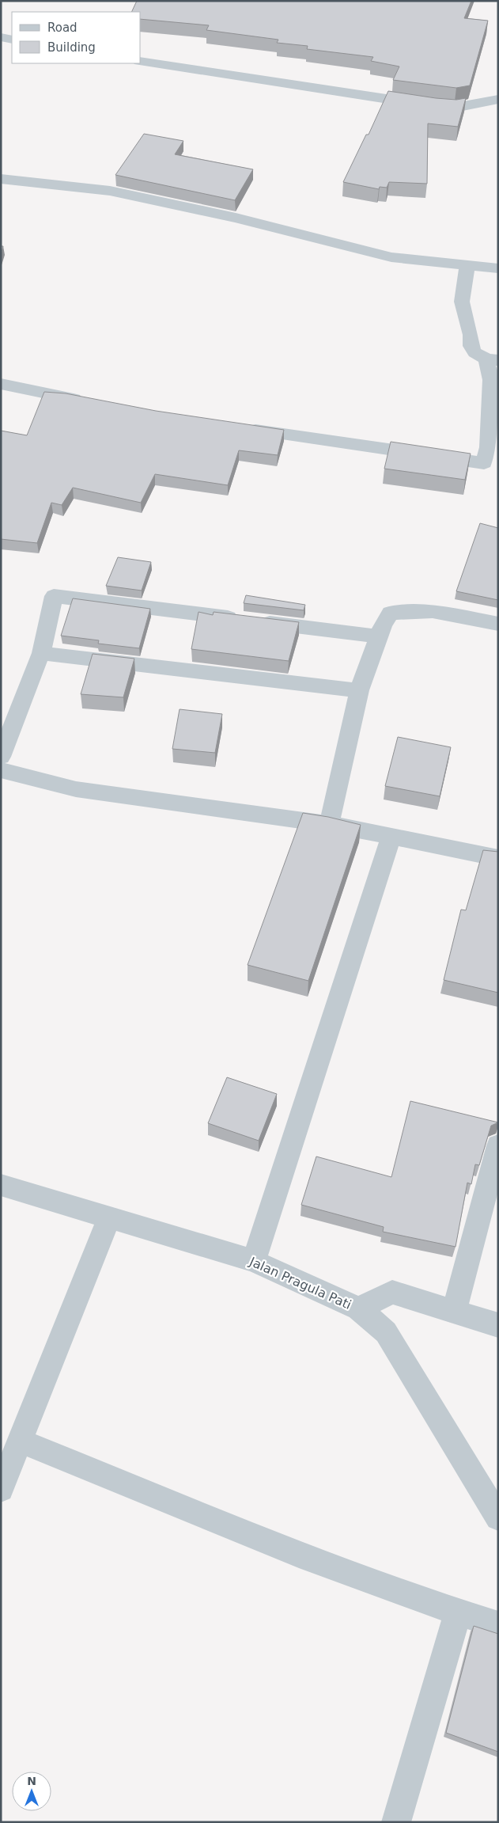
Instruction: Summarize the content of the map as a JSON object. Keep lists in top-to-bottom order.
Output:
{
  "streets": {
    "street": ["Jalan Pragula Pati"]
  },
  "legend": ["Road", "Building"],
  "north": "top"
}
